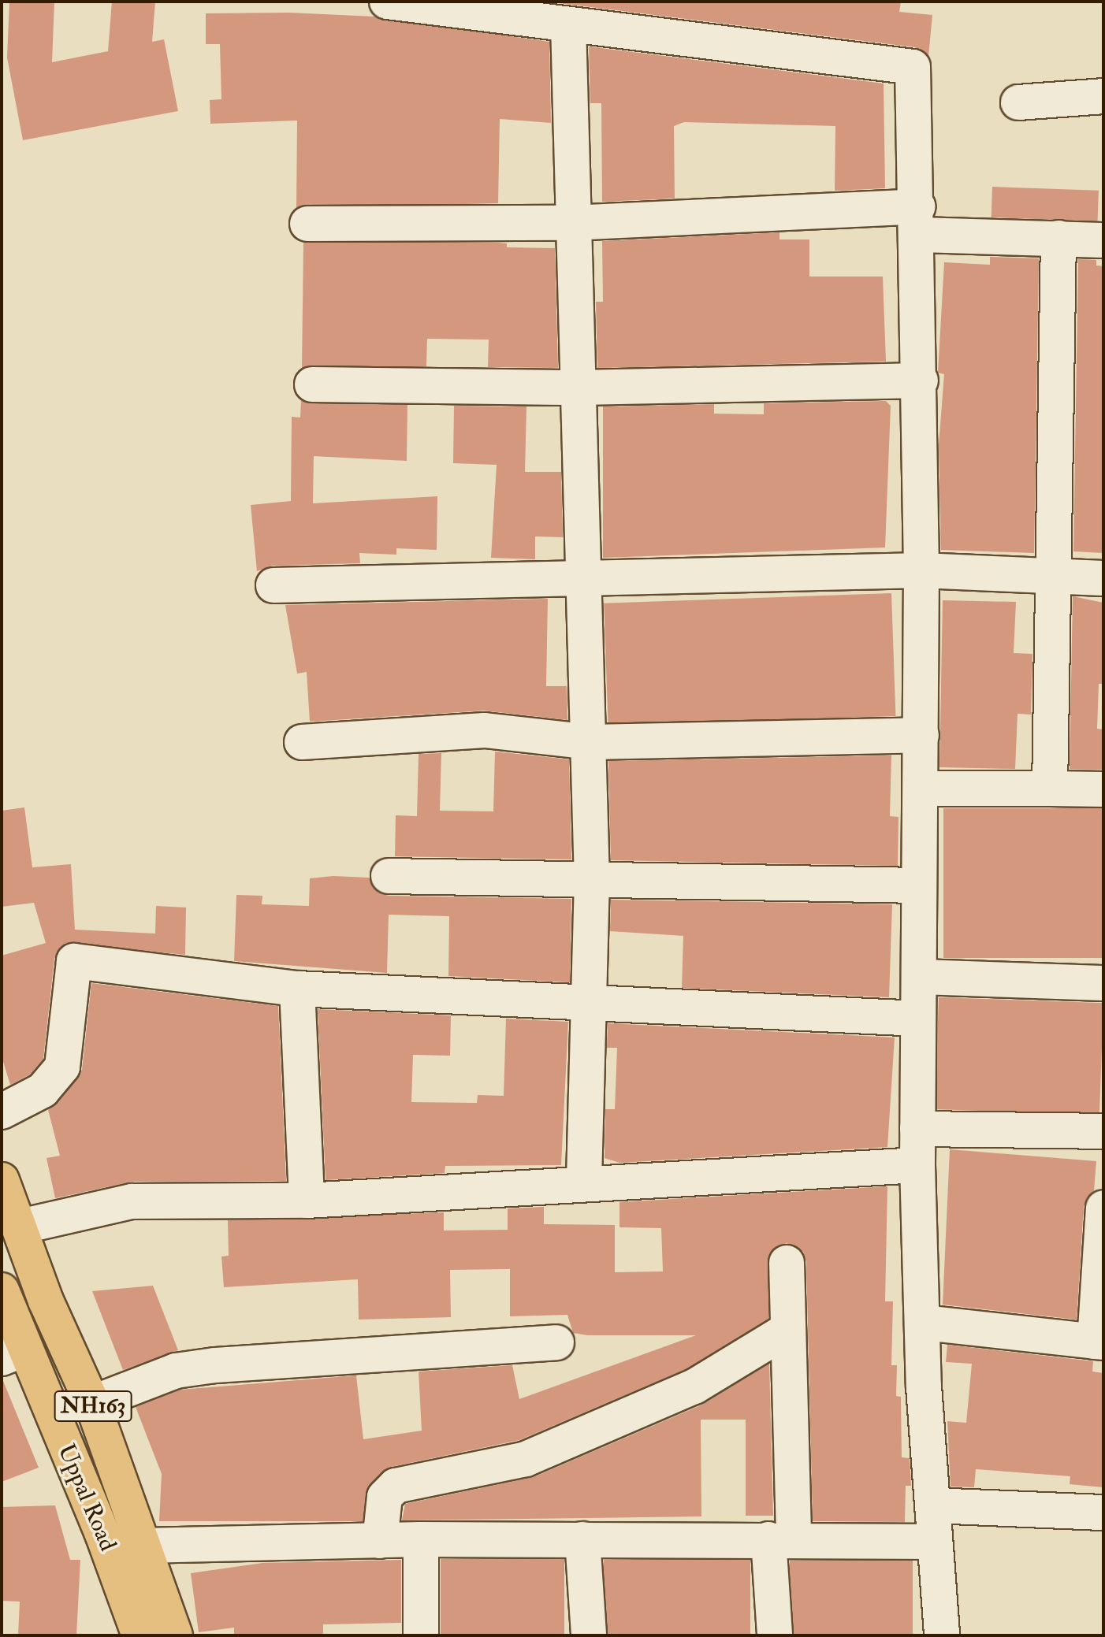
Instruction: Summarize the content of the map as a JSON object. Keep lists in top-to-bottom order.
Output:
{
  "streets": {
    "highway": ["NH163", "Uppal Road"]
  }
}
